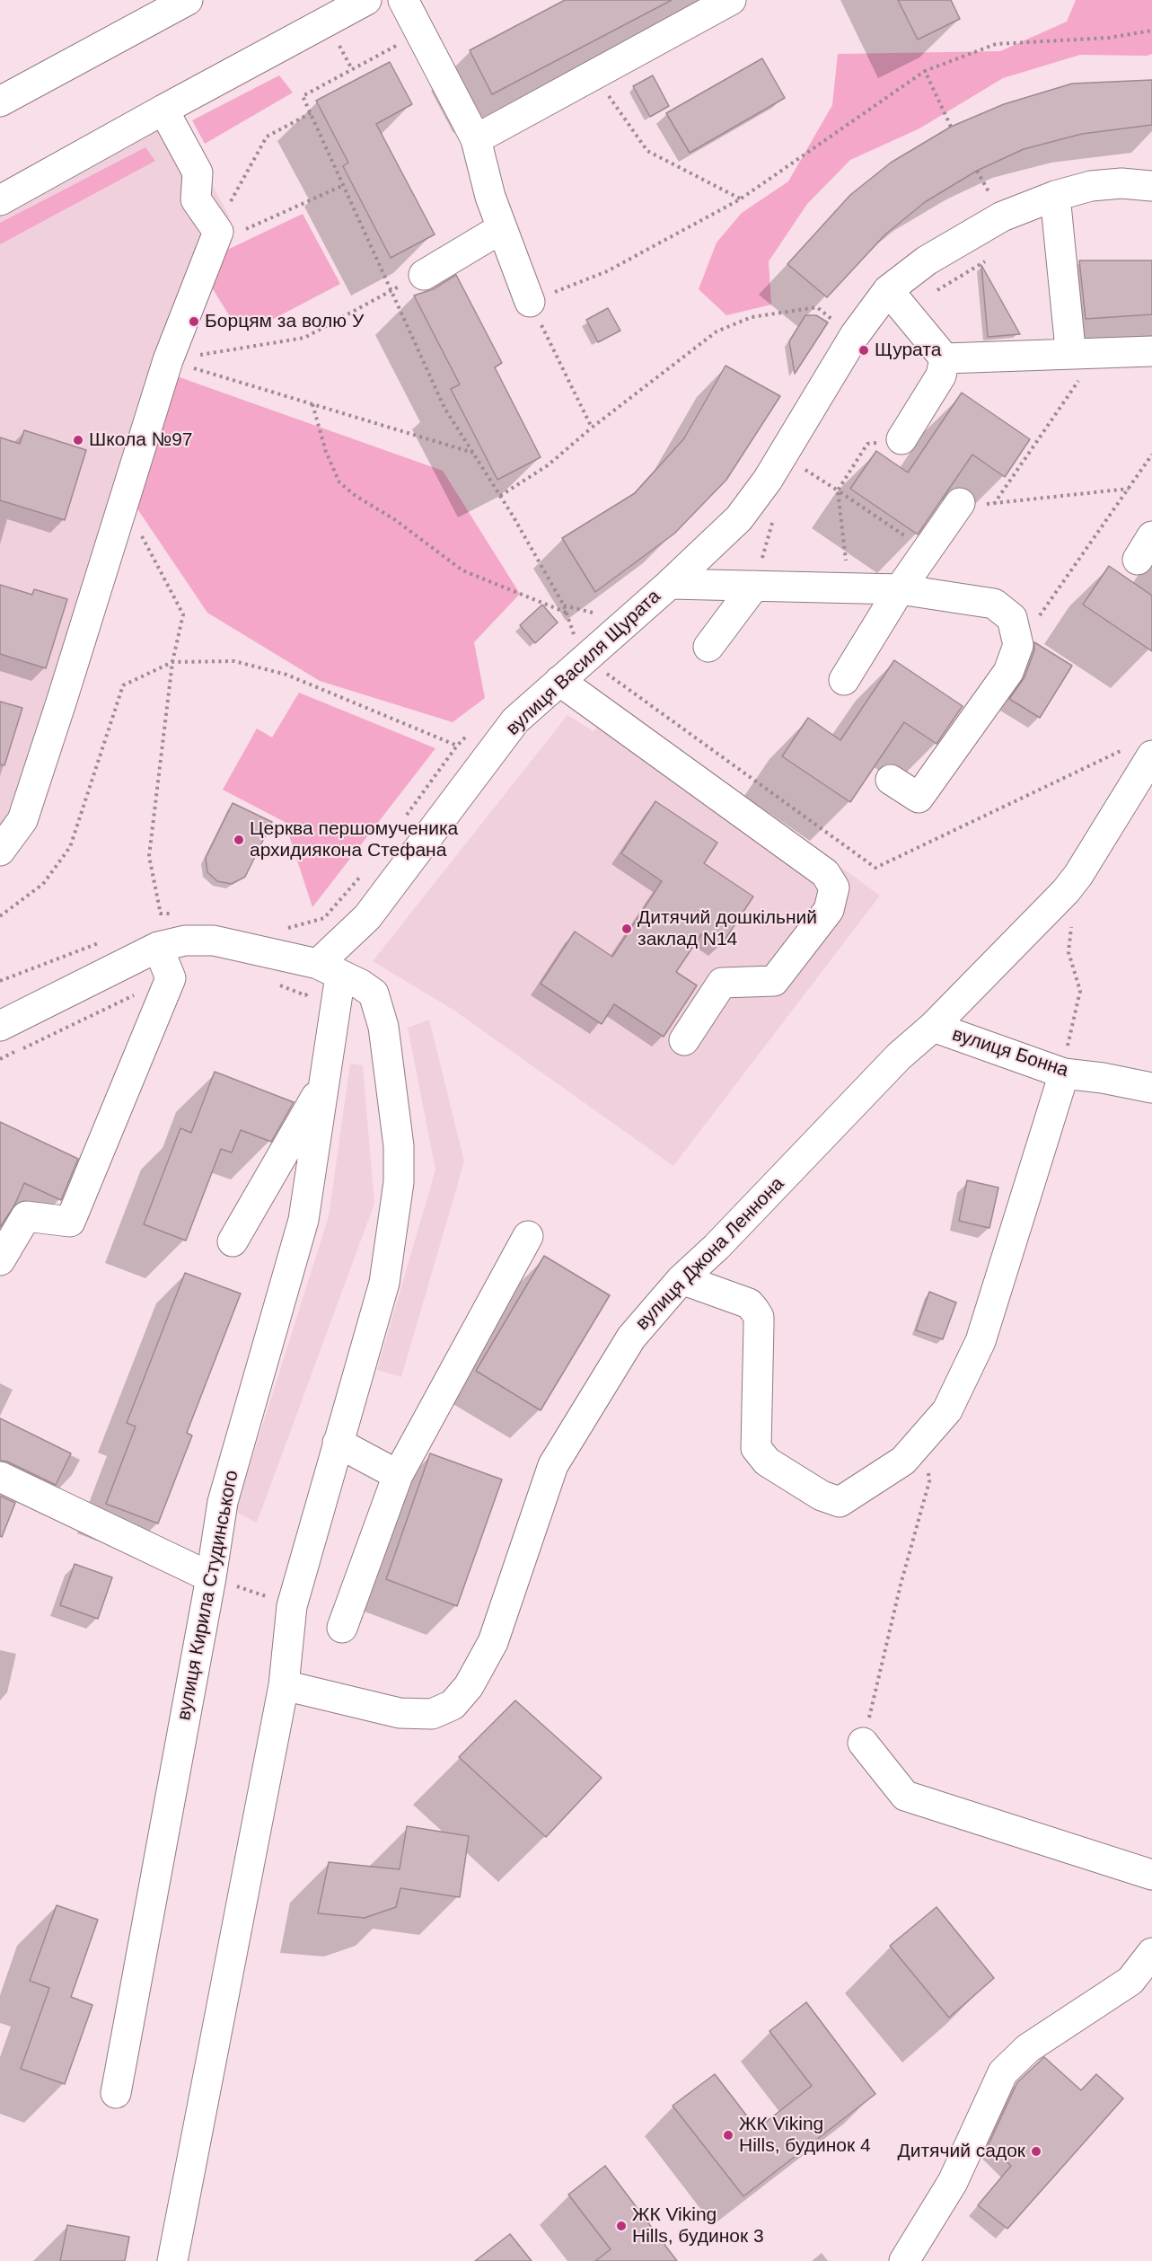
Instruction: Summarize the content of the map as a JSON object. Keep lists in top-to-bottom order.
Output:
{
  "streets": {
    "street": [
      "вулиця Василя Щурата",
      "вулиця Бонна",
      "вулиця Джона Леннона",
      "вулиця Кирила Студинського"
    ]
  },
  "crossings": [
    ["вулиця Василя Щурата", "вулиця Кирила Студинського"],
    ["вулиця Бонна", "вулиця Джона Леннона"]
  ],
  "places": [
    "Борцям за волю У",
    "Щурата",
    "Школа №97",
    "Церква першомученика архидиякона Стефана",
    "Дитячий дошкільний заклад N14",
    "ЖК Viking Hills, будинок 4",
    "Дитячий садок",
    "ЖК Viking Hills, будинок 3"
  ]
}
